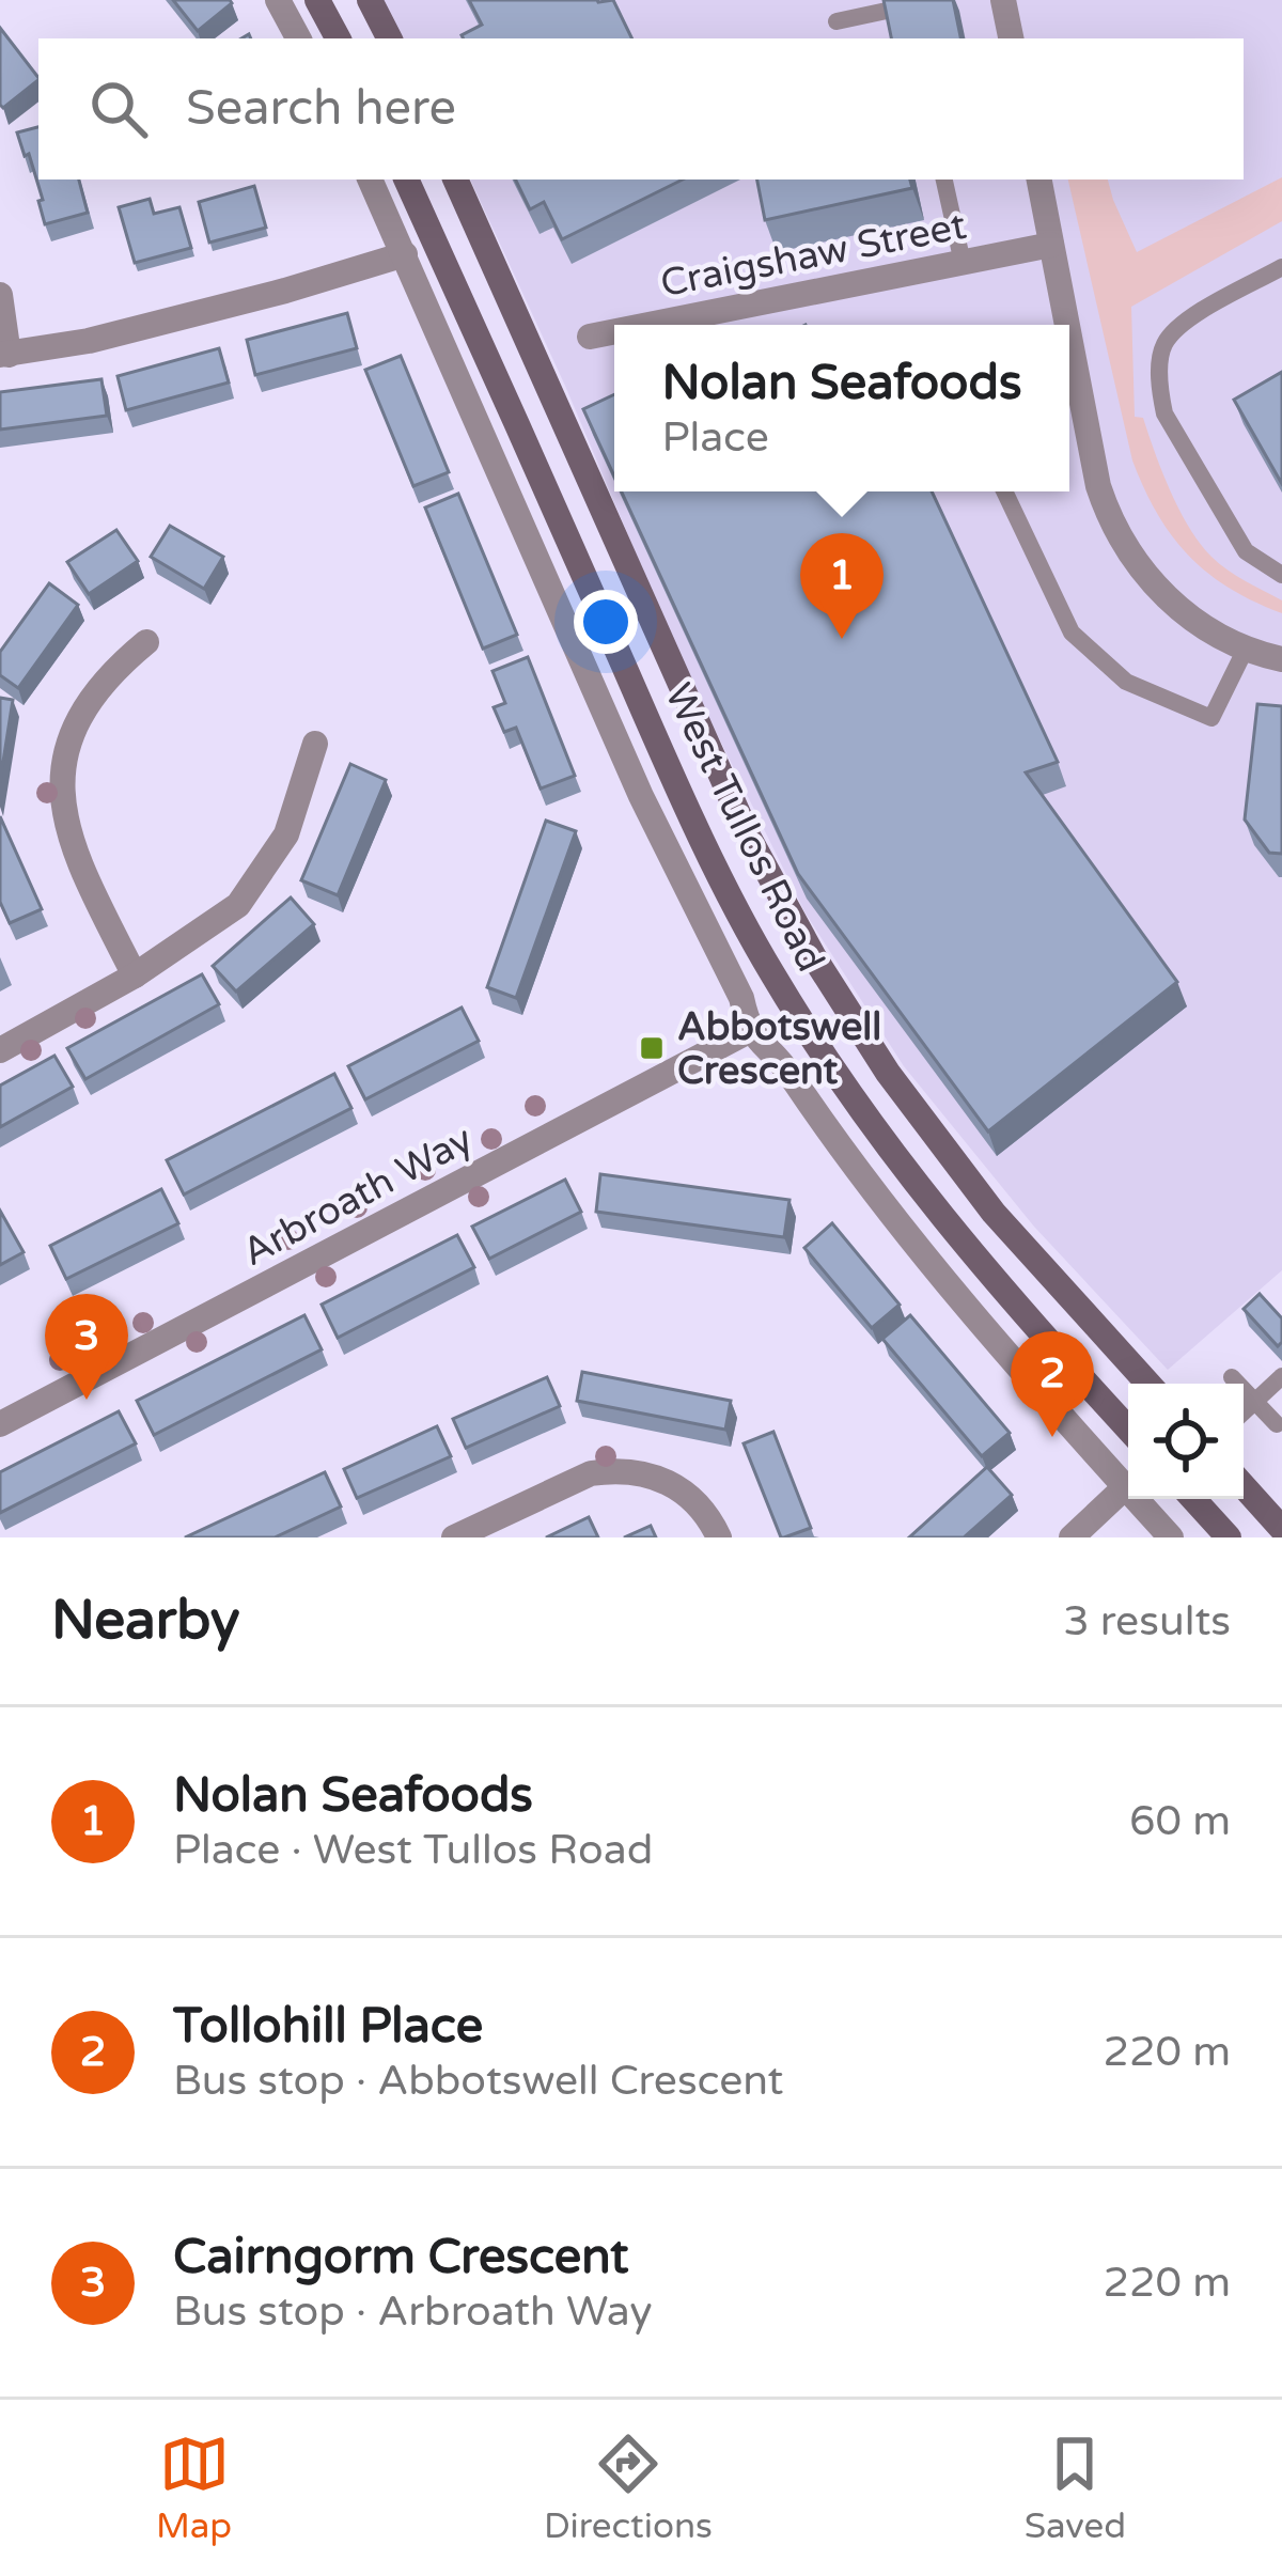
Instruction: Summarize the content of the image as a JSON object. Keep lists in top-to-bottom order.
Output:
{
  "streets": {
    "main road": ["West Tullos Road"],
    "street": ["Craigshaw Street", "Arbroath Way"]
  },
  "places": {
    "transit": ["Abbotswell Crescent"]
  },
  "page": {
    "search": "Search here",
    "popup": ["Nolan Seafoods", "Place"],
    "pins": ["1", "3", "2"],
    "heading": ["Nearby", "3 results"],
    "list": [
      {
        "mark": "1",
        "name": "Nolan Seafoods",
        "note": "Place · West Tullos Road",
        "value": "60 m"
      },
      {
        "mark": "2",
        "name": "Tollohill Place",
        "note": "Bus stop · Abbotswell Crescent",
        "value": "220 m"
      },
      {
        "mark": "3",
        "name": "Cairngorm Crescent",
        "note": "Bus stop · Arbroath Way",
        "value": "220 m"
      }
    ],
    "nav": ["Map", "Directions", "Saved"]
  }
}
